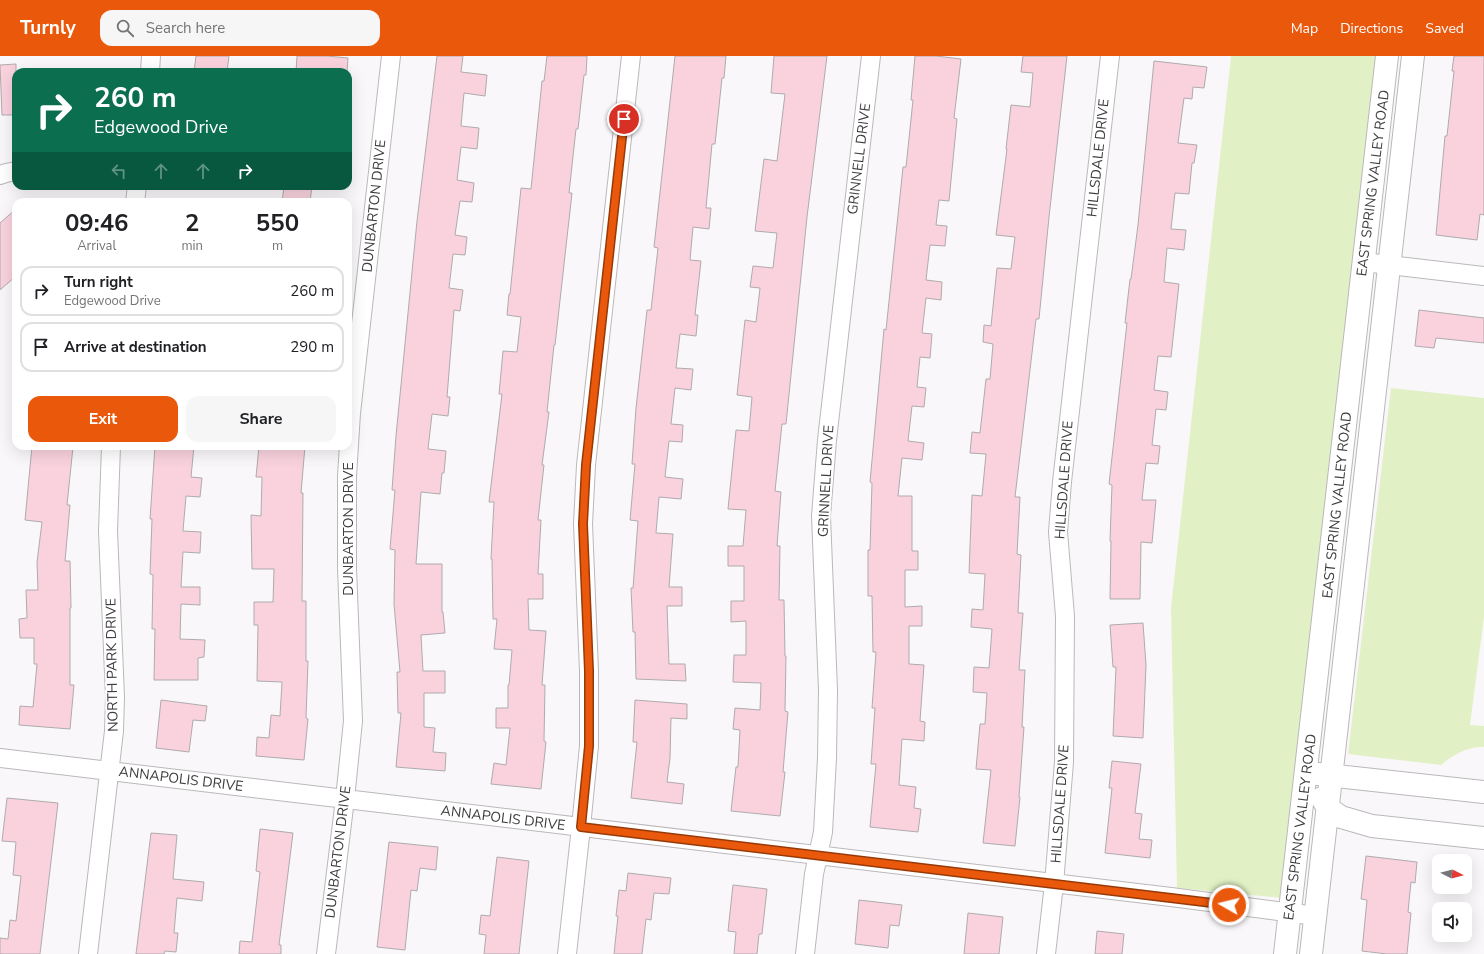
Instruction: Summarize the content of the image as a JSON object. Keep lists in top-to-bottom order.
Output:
{
  "streets": {
    "street": [
      "HILLSDALE DRIVE",
      "GRINNELL DRIVE",
      "EAST SPRING VALLEY ROAD",
      "DUNBARTON DRIVE",
      "NORTH PARK DRIVE",
      "ANNAPOLIS DRIVE"
    ]
  },
  "crossings": [
    ["HILLSDALE DRIVE", "ANNAPOLIS DRIVE"],
    ["GRINNELL DRIVE", "ANNAPOLIS DRIVE"],
    ["EAST SPRING VALLEY ROAD", "ANNAPOLIS DRIVE"],
    ["DUNBARTON DRIVE", "ANNAPOLIS DRIVE"],
    ["NORTH PARK DRIVE", "ANNAPOLIS DRIVE"]
  ],
  "north": "right",
  "page": {
    "header": "Turnly",
    "search": "Search here",
    "nav": ["Map", "Directions", "Saved"],
    "turn": ["260 m", "Edgewood Drive"],
    "eta": [
      "09:46",
      "Arrival",
      "2",
      "min",
      "550",
      "m"
    ],
    "list": [
      {
        "name": "Turn right",
        "note": "Edgewood Drive",
        "value": "260 m"
      },
      {
        "name": "Arrive at destination",
        "value": "290 m"
      }
    ],
    "buttons": ["Exit", "Share"]
  }
}
